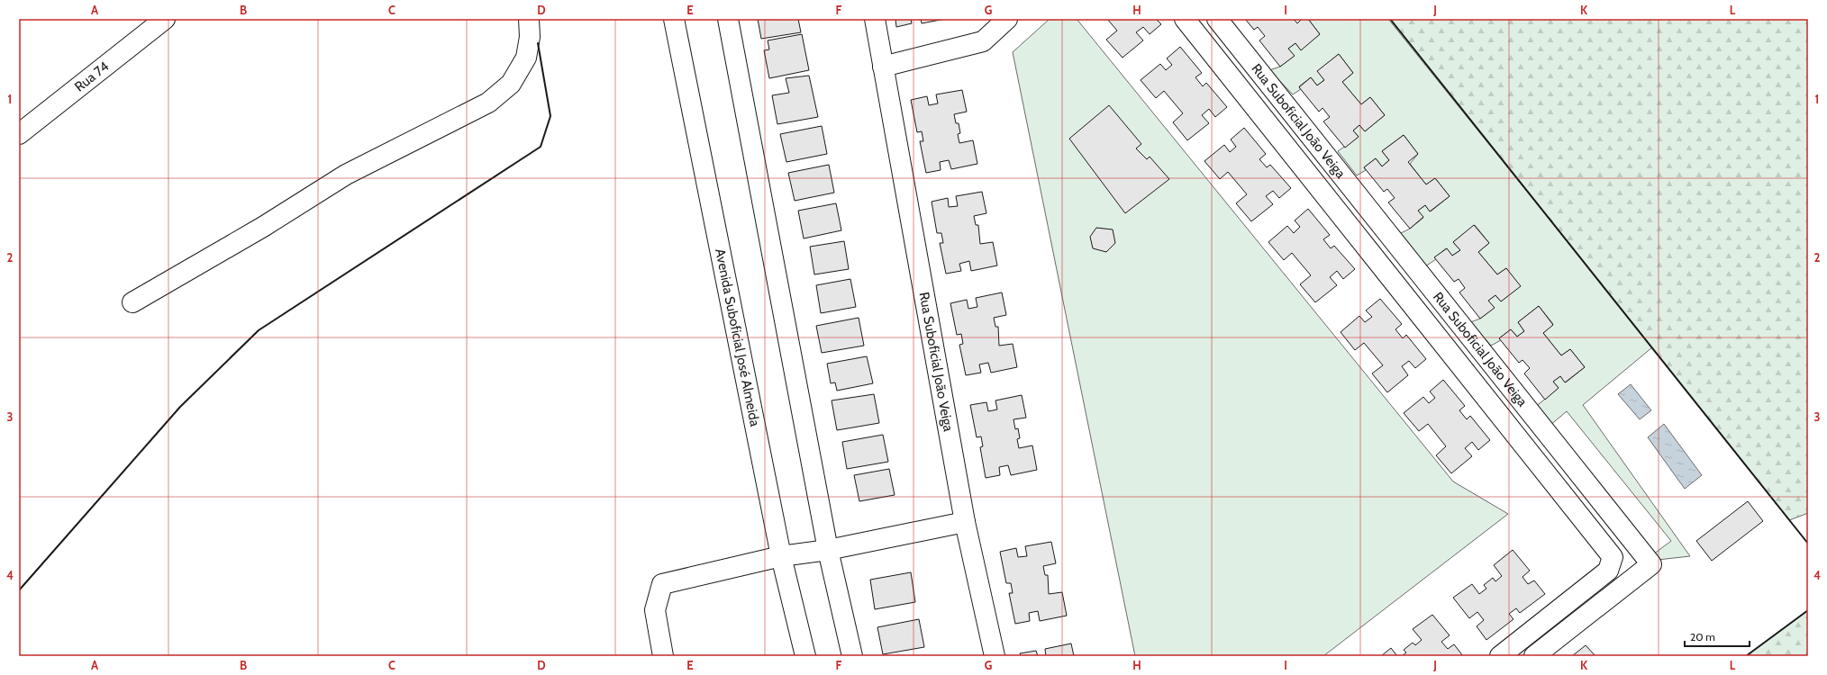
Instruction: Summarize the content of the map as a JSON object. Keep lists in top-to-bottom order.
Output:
{
  "streets": {
    "street": ["Rua 74", "Rua Suboficial João Veiga", "Avenida Suboficial José Almeida"]
  },
  "scale_bar": "20 m",
  "grid": {
    "columns": [
      "A",
      "B",
      "C",
      "D",
      "E",
      "F",
      "G",
      "H",
      "I",
      "J",
      "K",
      "L"
    ],
    "rows": [
      "1",
      "2",
      "3",
      "4"
    ]
  }
}
